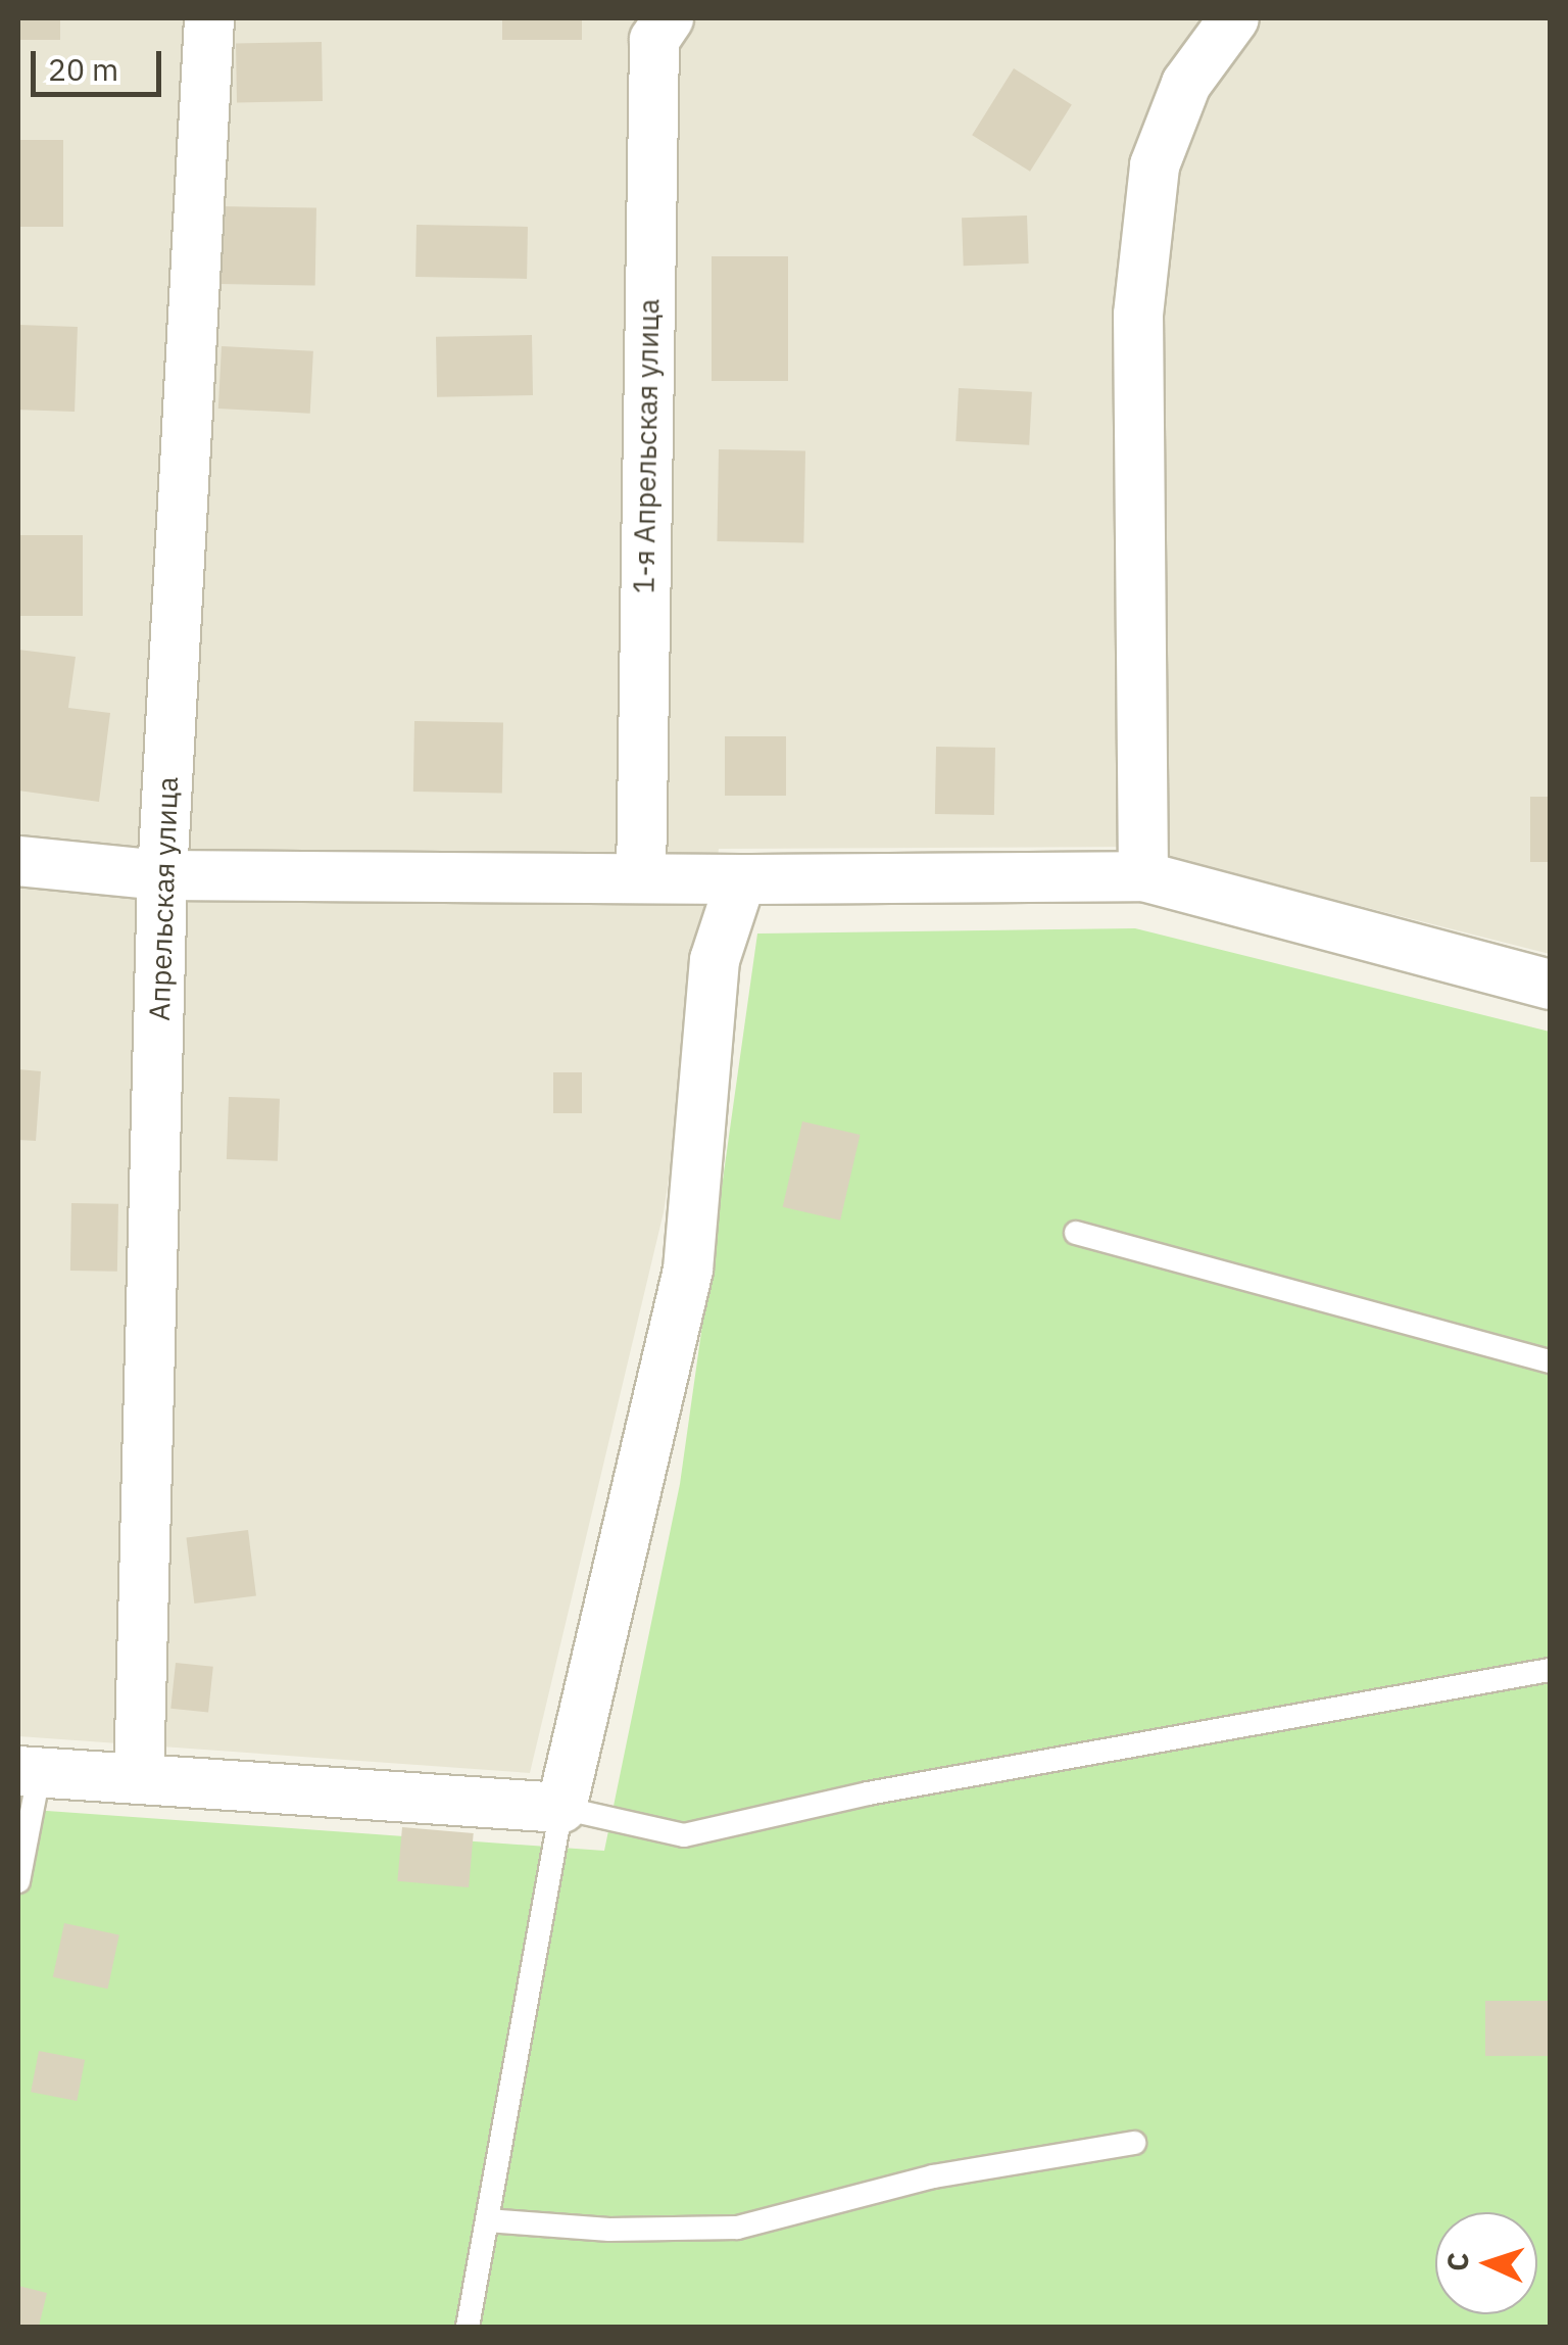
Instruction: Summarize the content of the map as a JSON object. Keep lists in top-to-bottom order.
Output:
{
  "streets": {
    "street": ["1-я Апрельская улица", "Апрельская улица"]
  },
  "scale_bar": "20 m",
  "north": "left"
}
